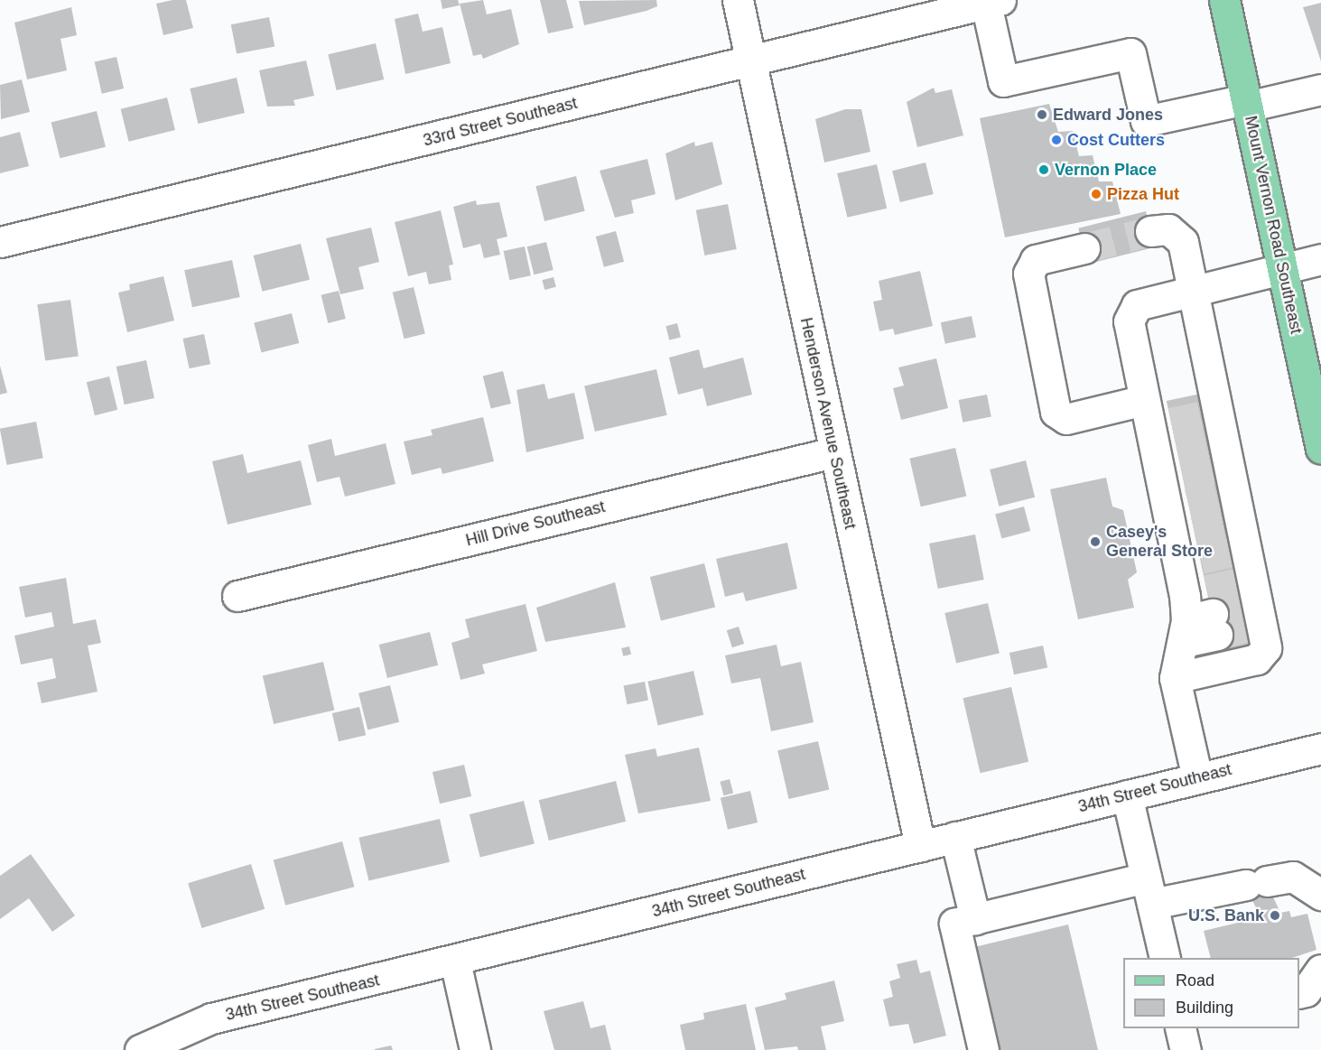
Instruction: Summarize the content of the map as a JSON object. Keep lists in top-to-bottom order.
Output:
{
  "streets": {
    "main road": ["Mount Vernon Road Southeast"],
    "street": [
      "33rd Street Southeast",
      "Henderson Avenue Southeast",
      "Hill Drive Southeast",
      "34th Street Southeast"
    ]
  },
  "crossings": [
    ["33rd Street Southeast", "Henderson Avenue Southeast"],
    ["Henderson Avenue Southeast", "Hill Drive Southeast"],
    ["Henderson Avenue Southeast", "34th Street Southeast"]
  ],
  "places": [
    "Edward Jones",
    "Cost Cutters",
    "Vernon Place",
    "Pizza Hut",
    "Casey's General Store",
    "U.S. Bank"
  ],
  "legend": ["Road", "Building"]
}
